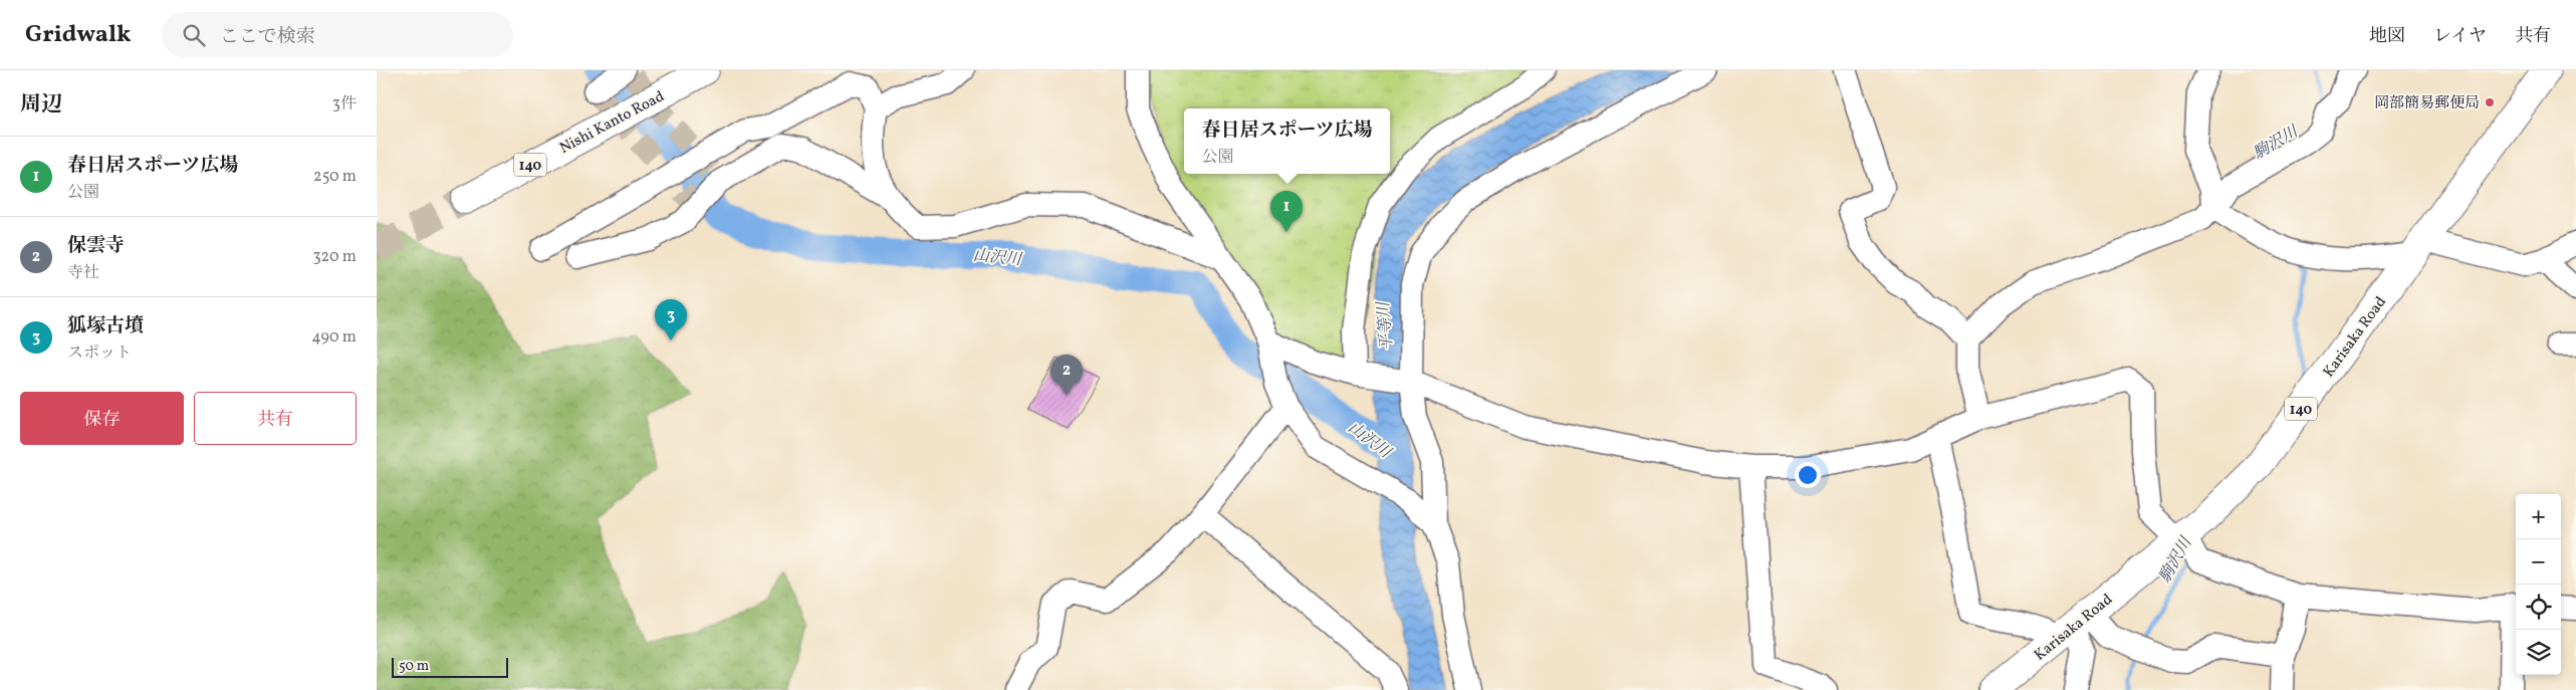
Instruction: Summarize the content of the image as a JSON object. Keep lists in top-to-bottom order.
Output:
{
  "streets": {
    "highway": ["Nishi Kanto Road", "140", "Karisaka Road"]
  },
  "water": ["駒沢川", "山沢川", "平等川"],
  "places": ["岡部簡易郵便局"],
  "scale_bar": "50 m",
  "page": {
    "header": "Gridwalk",
    "search": "ここで検索",
    "nav": ["地図", "レイヤ", "共有"],
    "heading": ["周辺", "3件"],
    "popup": ["春日居スポーツ広場", "公園"],
    "list": [
      {
        "mark": "1",
        "name": "春日居スポーツ広場",
        "note": "公園",
        "value": "250 m"
      },
      {
        "mark": "2",
        "name": "保雲寺",
        "note": "寺社",
        "value": "320 m"
      },
      {
        "mark": "3",
        "name": "狐塚古墳",
        "note": "スポット",
        "value": "490 m"
      }
    ],
    "pins": ["1", "3", "2"],
    "buttons": ["保存", "共有"],
    "map_buttons": ["+", "−"],
    "scale": "50 m"
  }
}
